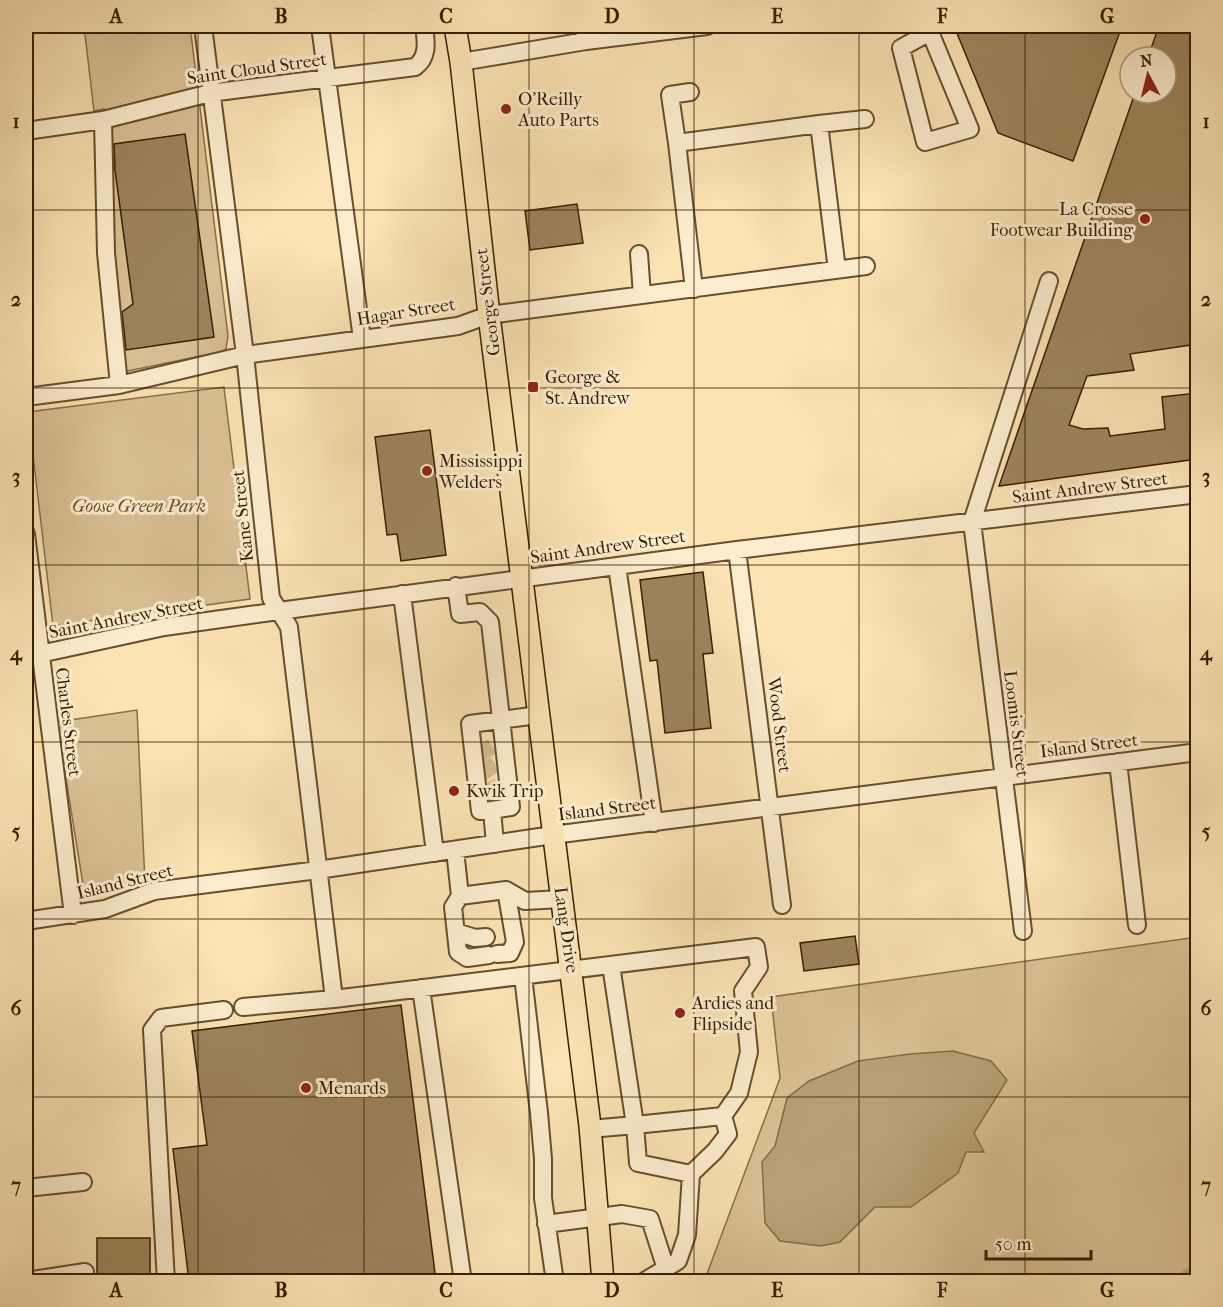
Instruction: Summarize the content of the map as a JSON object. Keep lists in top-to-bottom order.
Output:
{
  "streets": {
    "main road": ["George Street", "Lang Drive"],
    "street": [
      "Saint Cloud Street",
      "Hagar Street",
      "Saint Andrew Street",
      "Kane Street",
      "Charles Street",
      "Loomis Street",
      "Wood Street",
      "Island Street"
    ]
  },
  "crossings": [
    ["Saint Cloud Street", "Kane Street"],
    ["George Street", "Hagar Street"],
    ["George Street", "Saint Andrew Street"],
    ["George Street", "Lang Drive"],
    ["Hagar Street", "Kane Street"],
    ["Saint Andrew Street", "Kane Street"],
    ["Saint Andrew Street", "Charles Street"],
    ["Saint Andrew Street", "Loomis Street"],
    ["Saint Andrew Street", "Wood Street"],
    ["Saint Andrew Street", "Lang Drive"],
    ["Kane Street", "Island Street"],
    ["Charles Street", "Island Street"],
    ["Loomis Street", "Island Street"],
    ["Wood Street", "Island Street"],
    ["Island Street", "Lang Drive"]
  ],
  "parks": ["Goose Green Park"],
  "places": {
    "other": [
      "O'Reilly Auto Parts",
      "La Crosse Footwear Building",
      "Mississippi Welders",
      "Kwik Trip",
      "Ardies and Flipside",
      "Menards"
    ],
    "transit": ["George & St. Andrew"]
  },
  "scale_bar": "50 m",
  "north": "top",
  "grid": {
    "columns": [
      "A",
      "B",
      "C",
      "D",
      "E",
      "F",
      "G"
    ],
    "rows": [
      "1",
      "2",
      "3",
      "4",
      "5",
      "6",
      "7"
    ]
  }
}
